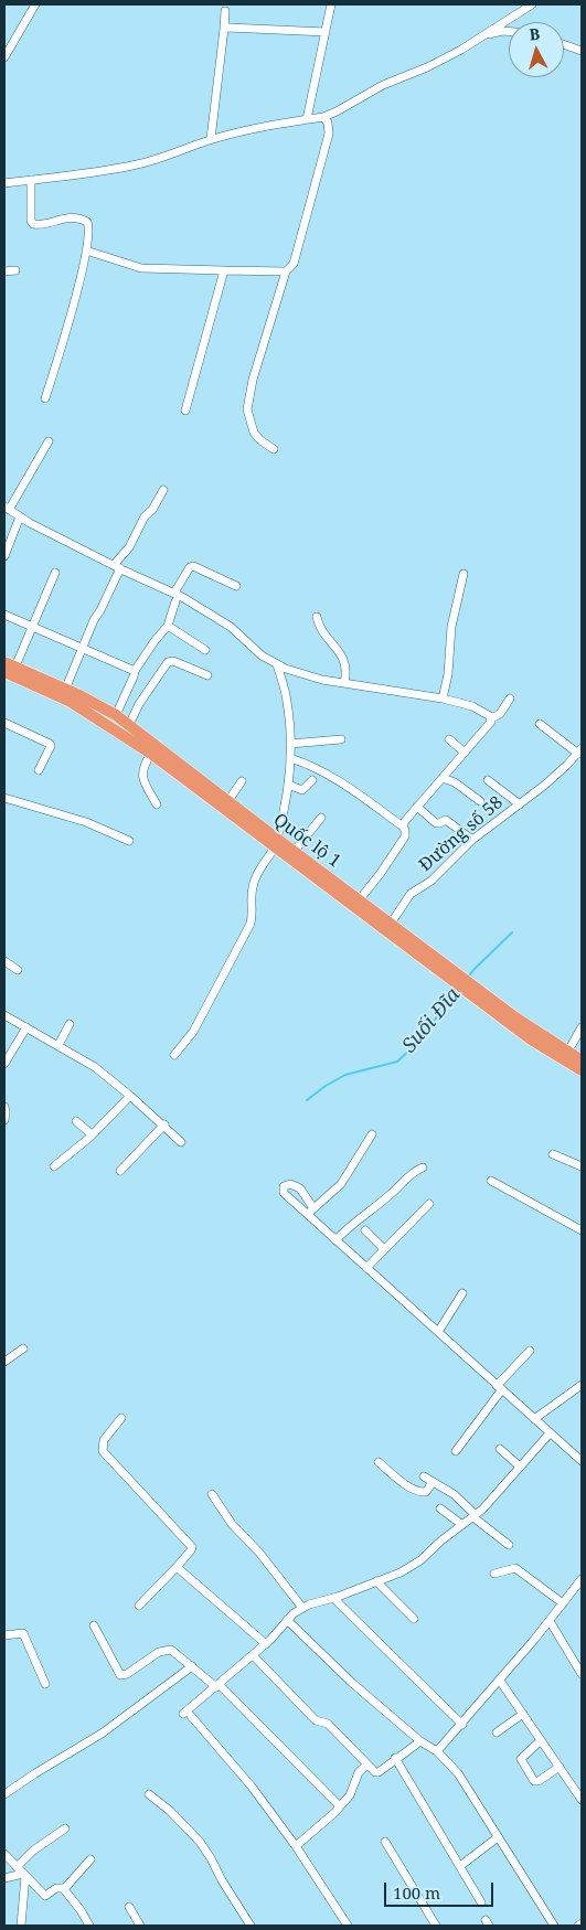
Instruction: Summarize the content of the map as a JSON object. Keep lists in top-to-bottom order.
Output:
{
  "streets": {
    "highway": ["Quốc lộ 1"],
    "street": ["Đường số 58"]
  },
  "crossings": [
    ["Đường số 58", "Quốc lộ 1"]
  ],
  "water": ["Suối Đĩa"],
  "scale_bar": "100 m",
  "north": "top"
}
